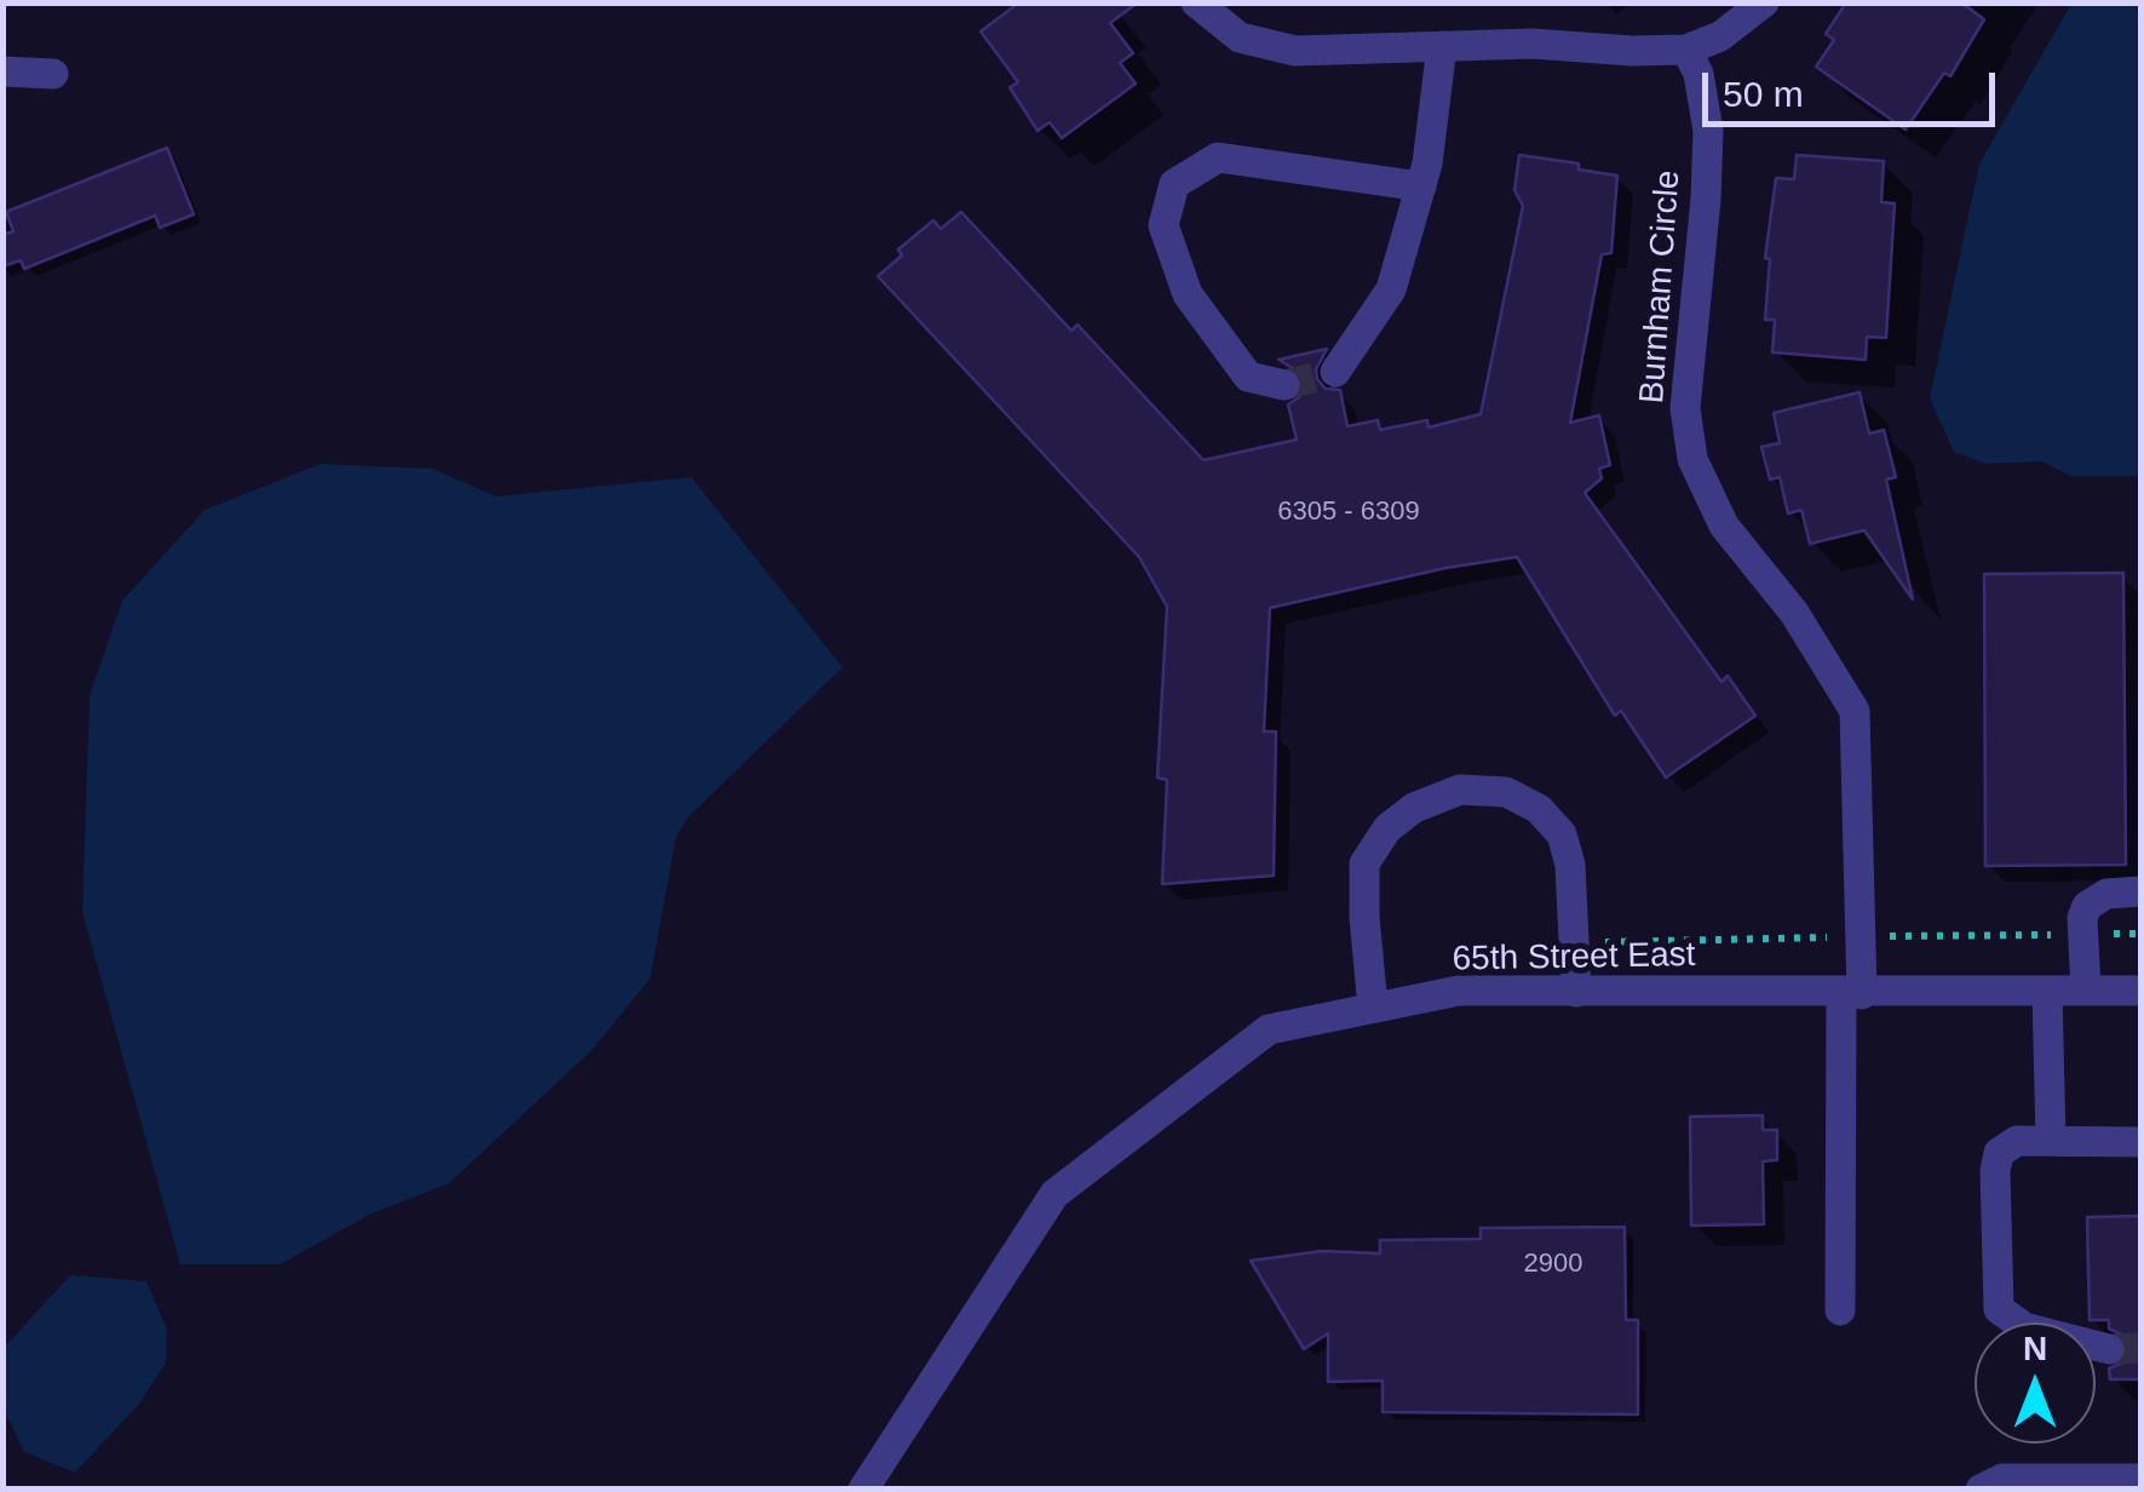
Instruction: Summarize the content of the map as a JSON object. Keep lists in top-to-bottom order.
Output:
{
  "streets": {
    "street": ["Burnham Circle", "65th Street East"]
  },
  "crossings": [
    ["Burnham Circle", "65th Street East"]
  ],
  "house_numbers": ["6305 - 6309", "2900"],
  "scale_bar": "50 m",
  "north": "top"
}
